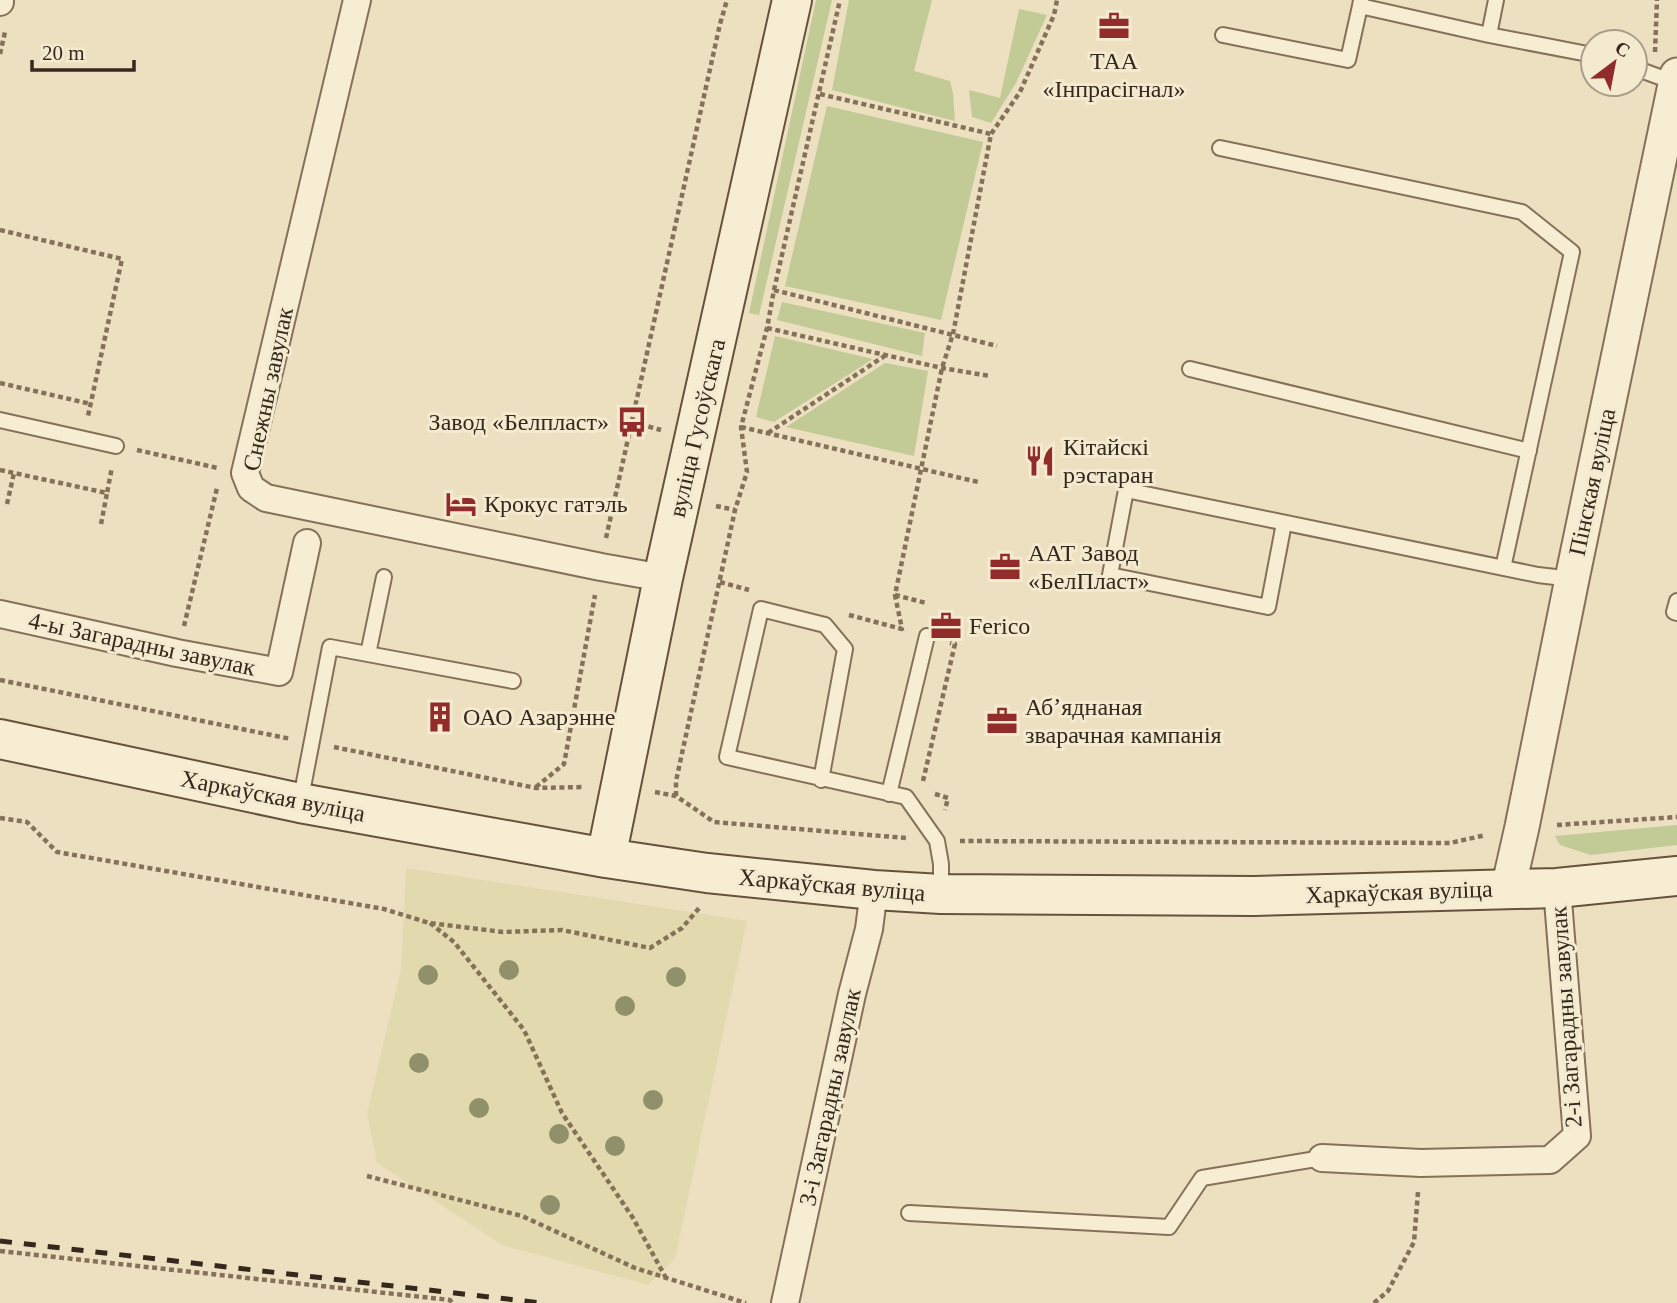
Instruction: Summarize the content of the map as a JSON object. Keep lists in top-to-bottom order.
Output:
{
  "streets": {
    "main road": ["вуліца Гусоўскага", "Харкаўская вуліца"],
    "street": [
      "Снежны завулак",
      "Пінская вуліца",
      "4-ы Загарадны завулак",
      "2-і Загарадны завулак",
      "3-і Загарадны завулак"
    ]
  },
  "crossings": [
    ["Снежны завулак", "вуліца Гусоўскага"],
    ["вуліца Гусоўскага", "Харкаўская вуліца"],
    ["Пінская вуліца", "Харкаўская вуліца"],
    ["Харкаўская вуліца", "2-і Загарадны завулак"],
    ["Харкаўская вуліца", "3-і Загарадны завулак"]
  ],
  "places": {
    "office": [
      "ТАА «Інпрасігнал»",
      "ААТ Завод «БелПласт»",
      "Ferico",
      "Абʼяднаная зварачная кампанія"
    ],
    "bus stop": ["Завод «Белпласт»"],
    "restaurant": ["Кітайскі рэстаран"],
    "hotel": ["Крокус гатэль"],
    "building": ["ОАО Азарэнне"]
  },
  "scale_bar": "20 m",
  "north": "top right"
}
